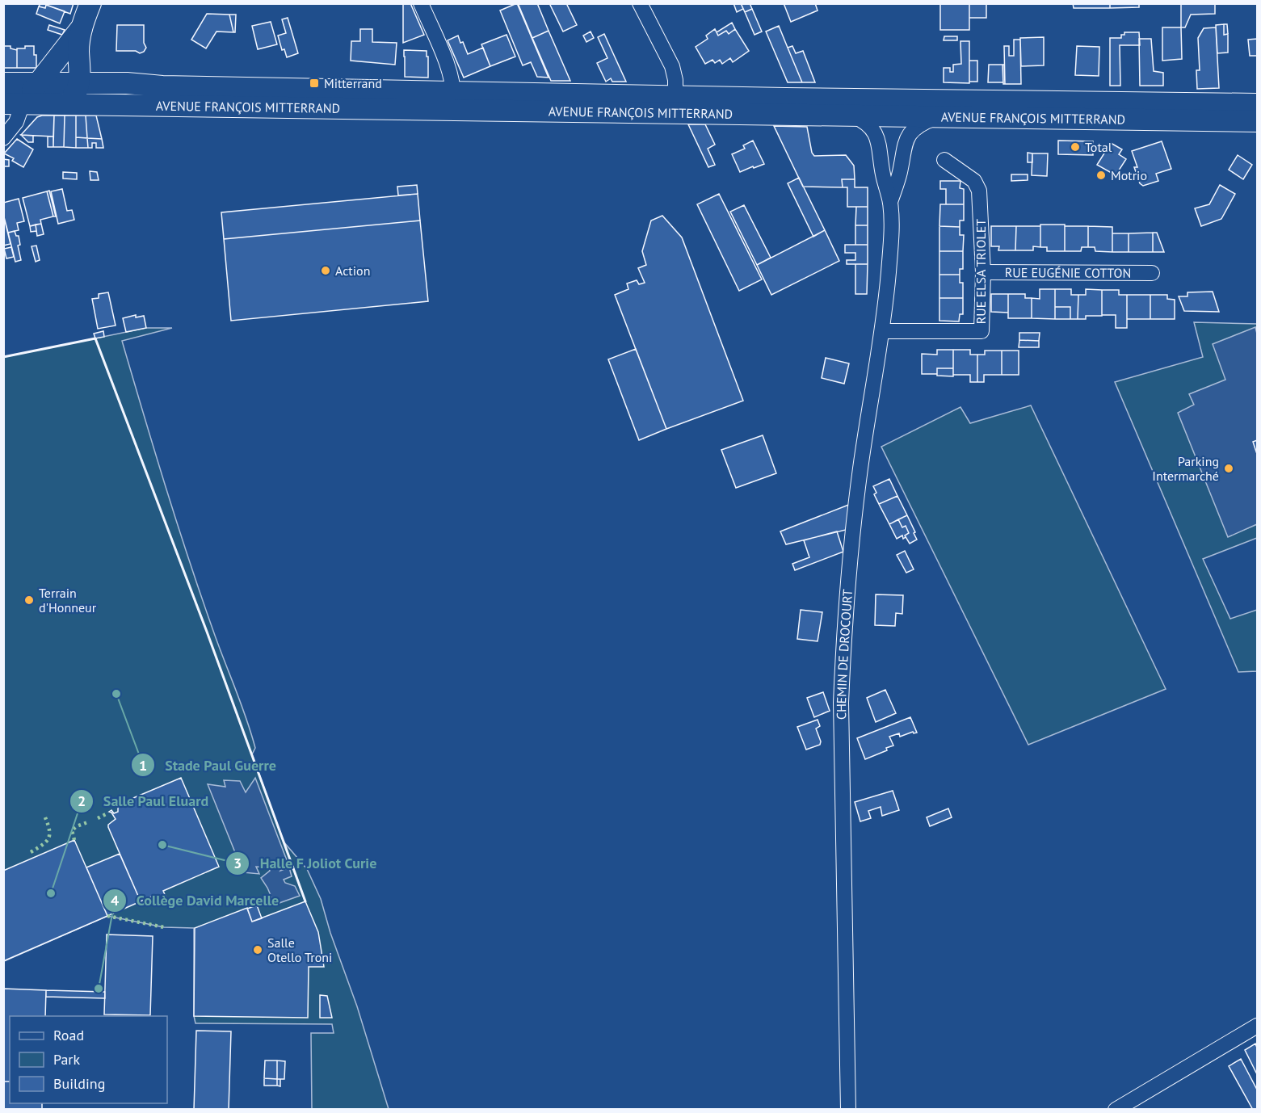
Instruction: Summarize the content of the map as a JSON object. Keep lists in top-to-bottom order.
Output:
{
  "streets": {
    "main road": ["AVENUE FRANÇOIS MITTERRAND"],
    "street": ["RUE ELSA TRIOLET", "RUE EUGÉNIE COTTON", "CHEMIN DE DROCOURT"]
  },
  "crossings": [
    ["AVENUE FRANÇOIS MITTERRAND", "CHEMIN DE DROCOURT"],
    ["RUE ELSA TRIOLET", "RUE EUGÉNIE COTTON"],
    ["RUE ELSA TRIOLET", "CHEMIN DE DROCOURT"]
  ],
  "places": {
    "transit": ["Mitterrand"],
    "other": [
      "Total",
      "Motrio",
      "Action",
      "Parking Intermarché",
      "Terrain d'Honneur",
      "Stade Paul Guerre",
      "Halle F Joliot Curie",
      "Salle Paul Eluard",
      "Salle Otello Troni",
      "Collège David Marcelle"
    ]
  },
  "legend": ["Road", "Park", "Building"]
}
